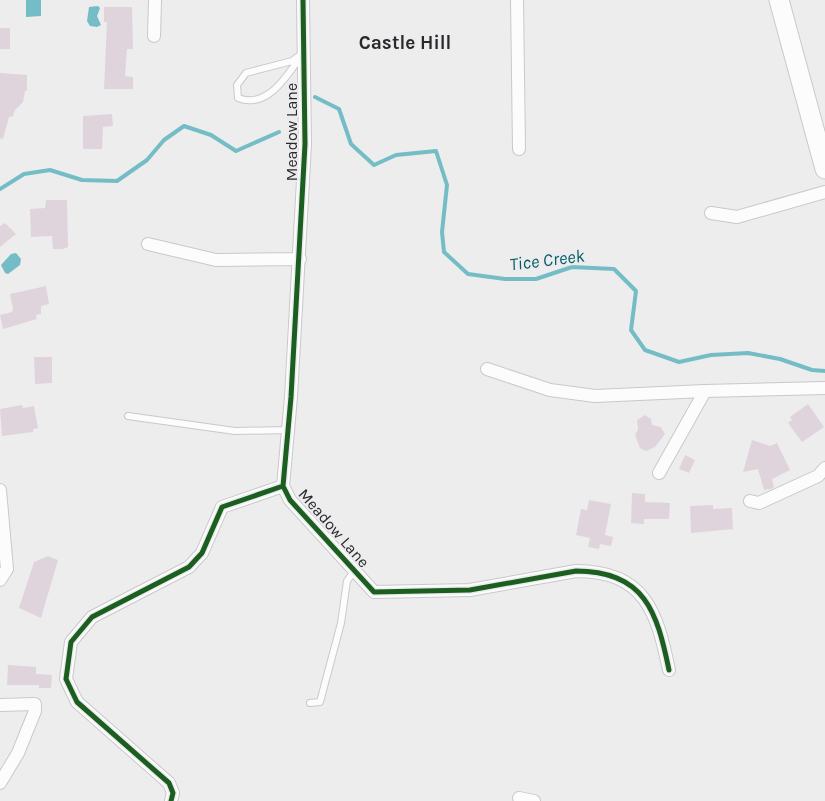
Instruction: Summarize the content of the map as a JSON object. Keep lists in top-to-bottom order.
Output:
{
  "streets": {
    "street": ["Meadow Lane"]
  },
  "districts": ["Castle Hill"],
  "water": ["Tice Creek"]
}
